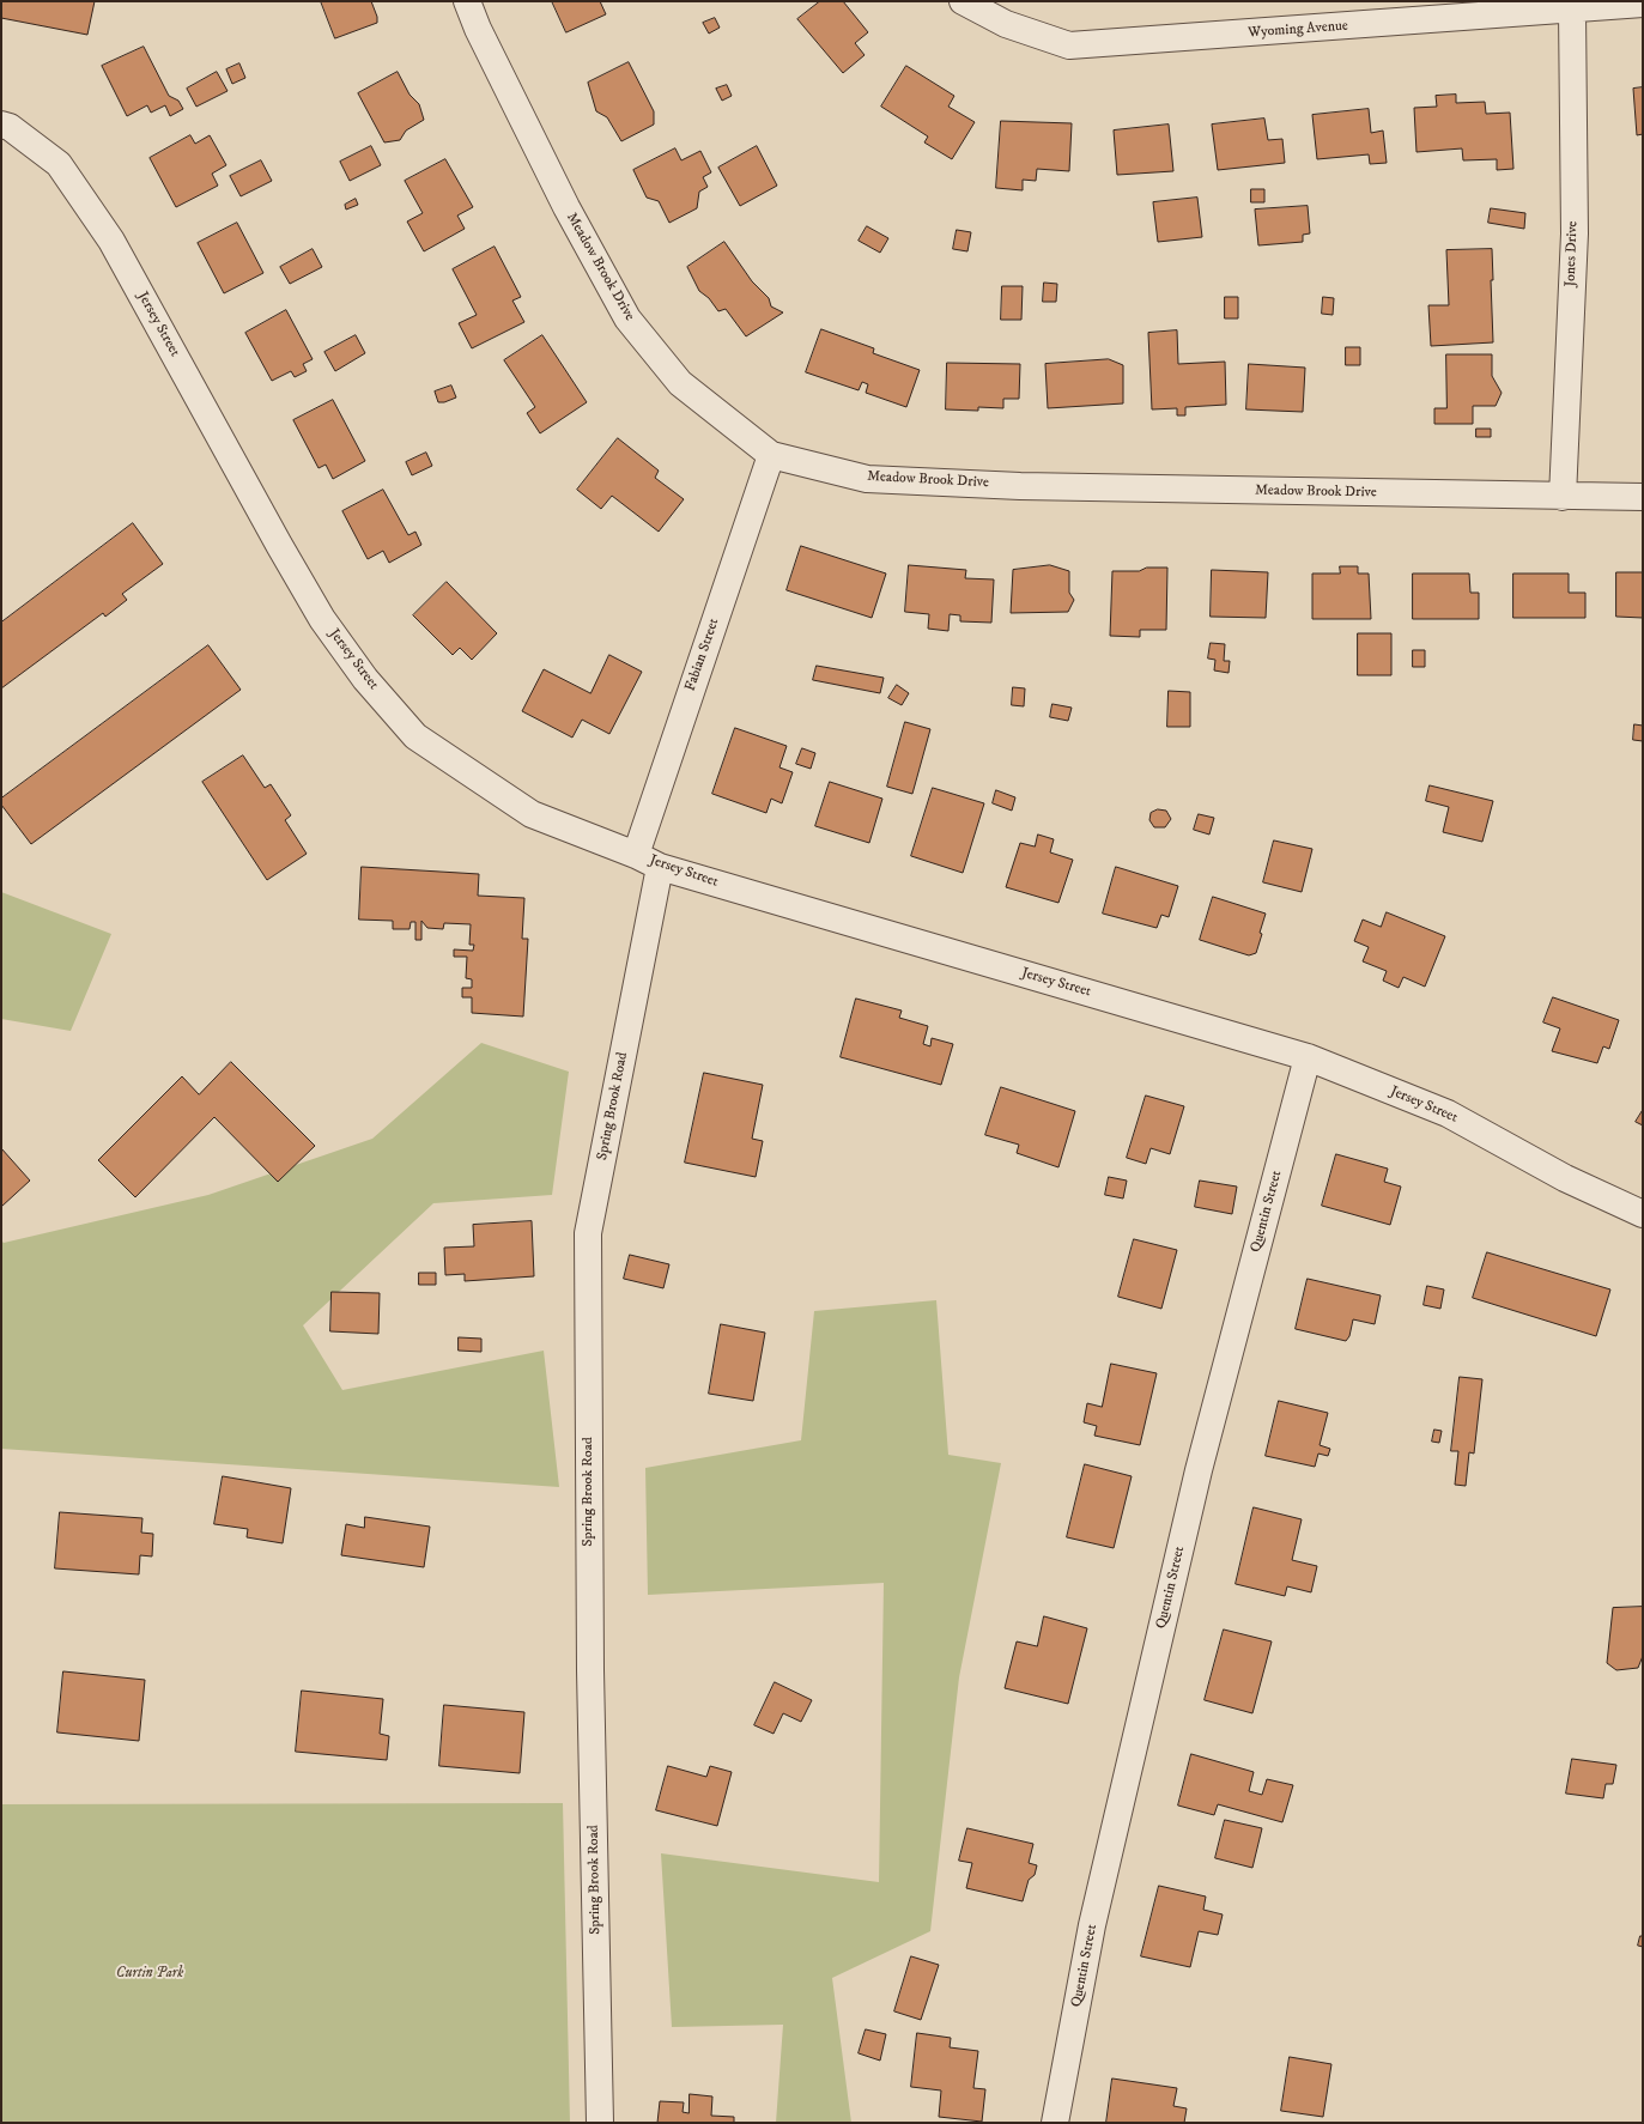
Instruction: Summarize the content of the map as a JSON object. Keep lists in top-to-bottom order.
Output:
{
  "streets": {
    "street": [
      "Wyoming Avenue",
      "Jones Drive",
      "Meadow Brook Drive",
      "Jersey Street",
      "Fabian Street",
      "Spring Brook Road",
      "Quentin Street"
    ]
  },
  "crossings": [
    ["Wyoming Avenue", "Jones Drive"],
    ["Jones Drive", "Meadow Brook Drive"],
    ["Meadow Brook Drive", "Fabian Street"],
    ["Jersey Street", "Fabian Street"],
    ["Jersey Street", "Spring Brook Road"],
    ["Jersey Street", "Quentin Street"]
  ],
  "parks": ["Curtin Park"]
}
